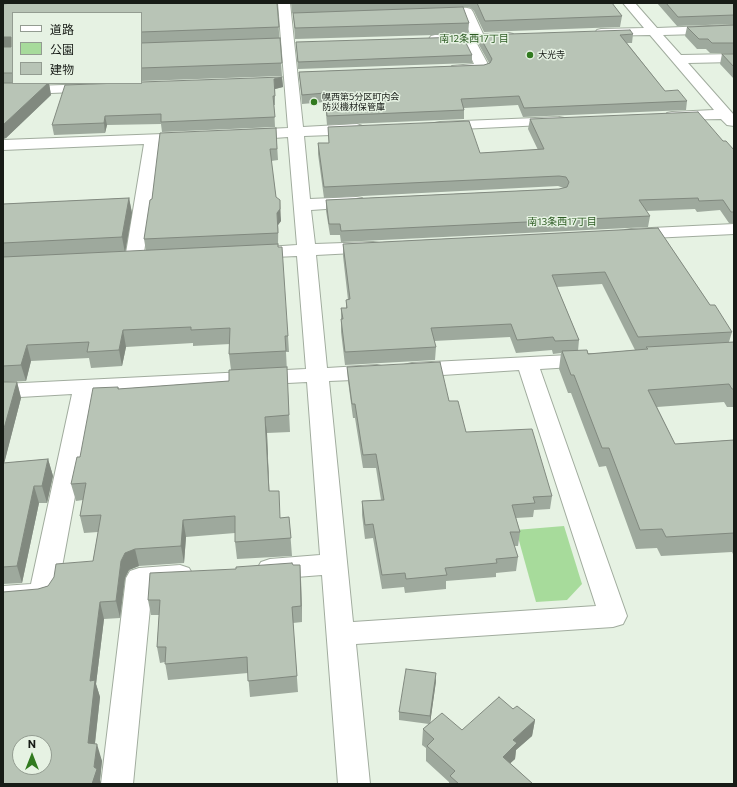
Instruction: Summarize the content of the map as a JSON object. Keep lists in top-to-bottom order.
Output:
{
  "districts": ["南12条西17丁目", "南13条西17丁目"],
  "places": ["大光寺", "幌西第5分区町内会 防災機材保管庫"],
  "legend": ["道路", "公園", "建物"],
  "north": "top"
}
